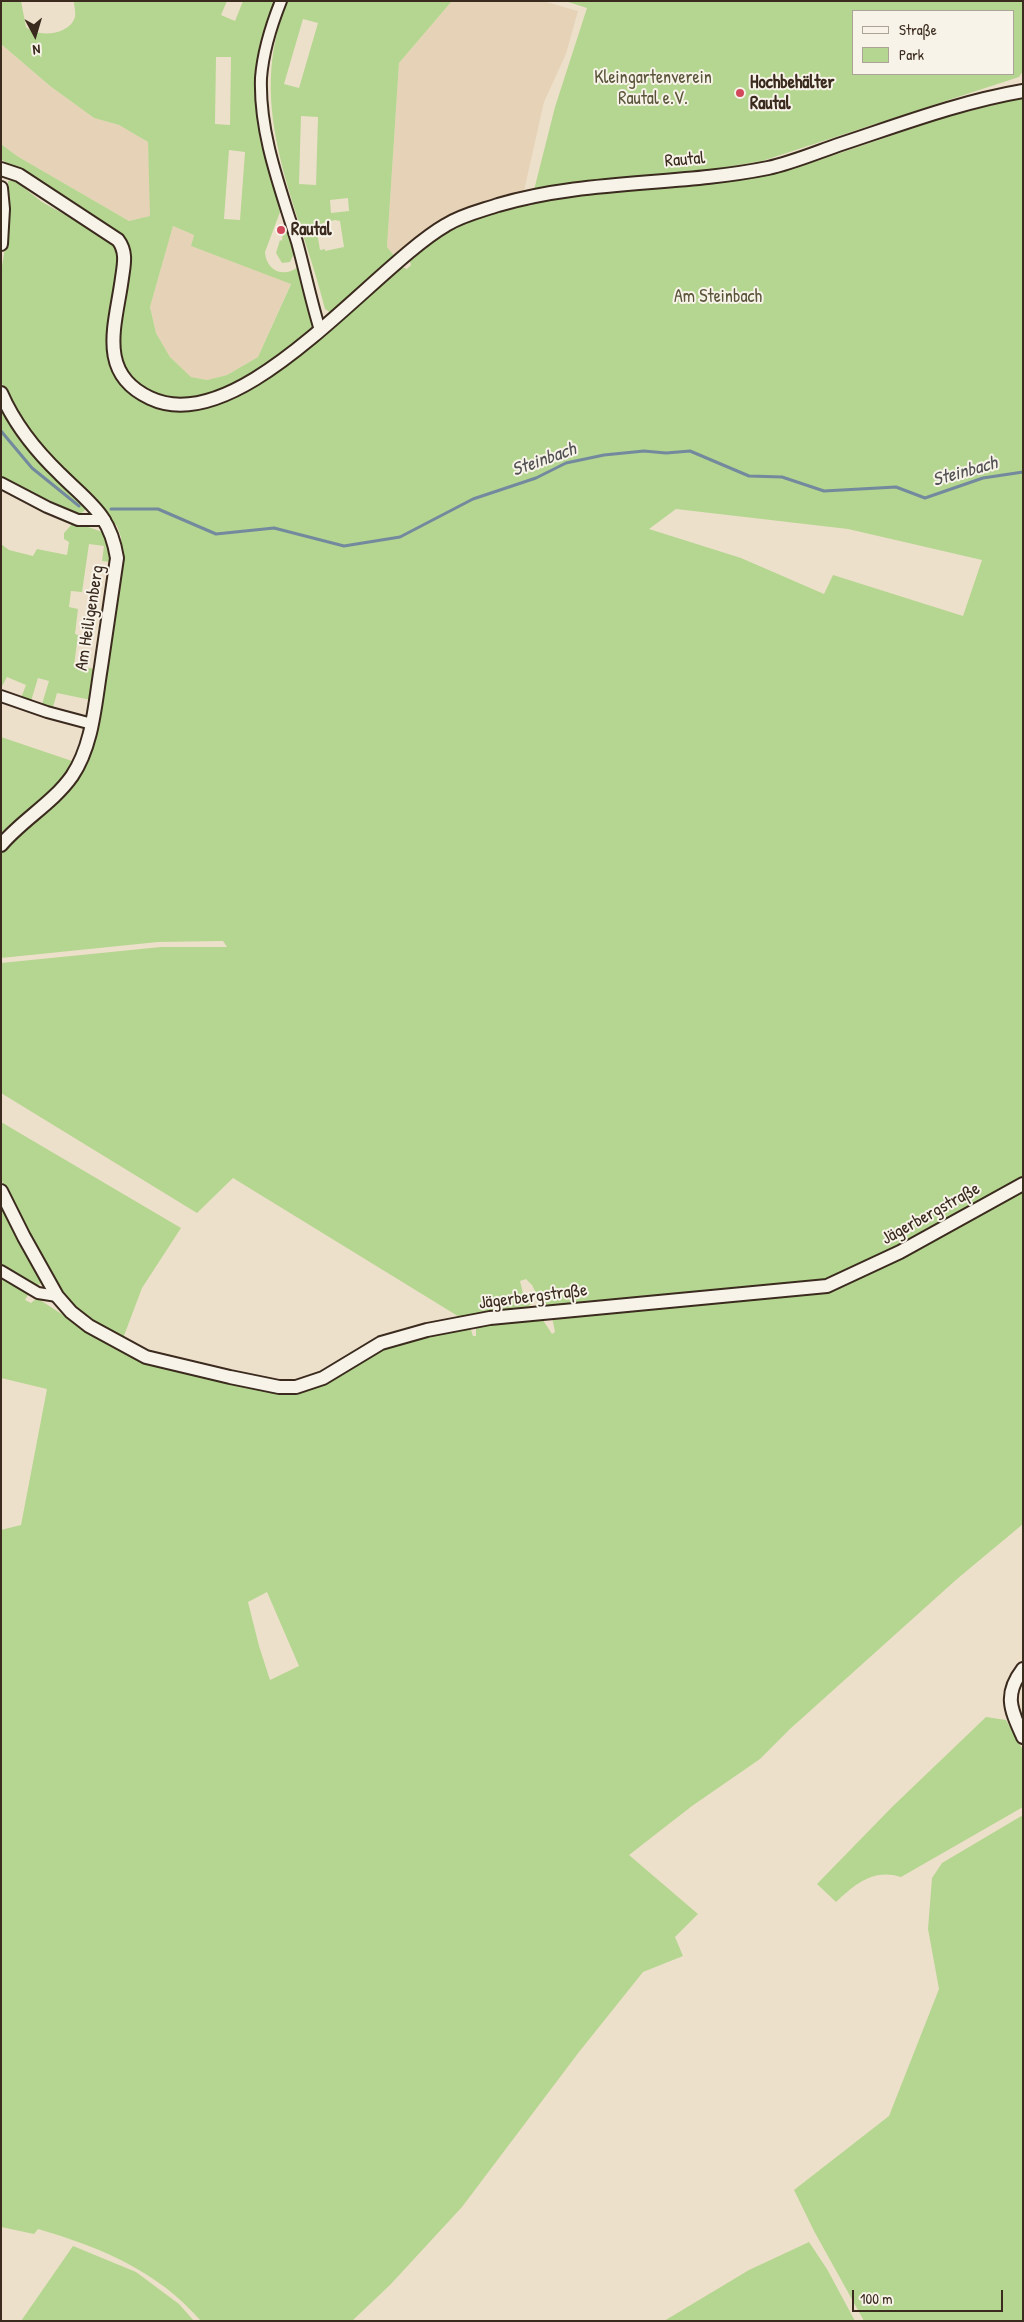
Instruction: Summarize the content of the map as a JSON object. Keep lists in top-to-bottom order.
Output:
{
  "streets": {
    "street": ["Rautal", "Am Heiligenberg", "Jägerbergstraße"]
  },
  "water": ["Steinbach"],
  "parks": ["Kleingartenverein Rautal e.V.", "Am Steinbach"],
  "places": ["Hochbehälter Rautal", "Rautal"],
  "legend": ["Straße", "Park"],
  "scale_bar": "100 m",
  "north": "bottom"
}
